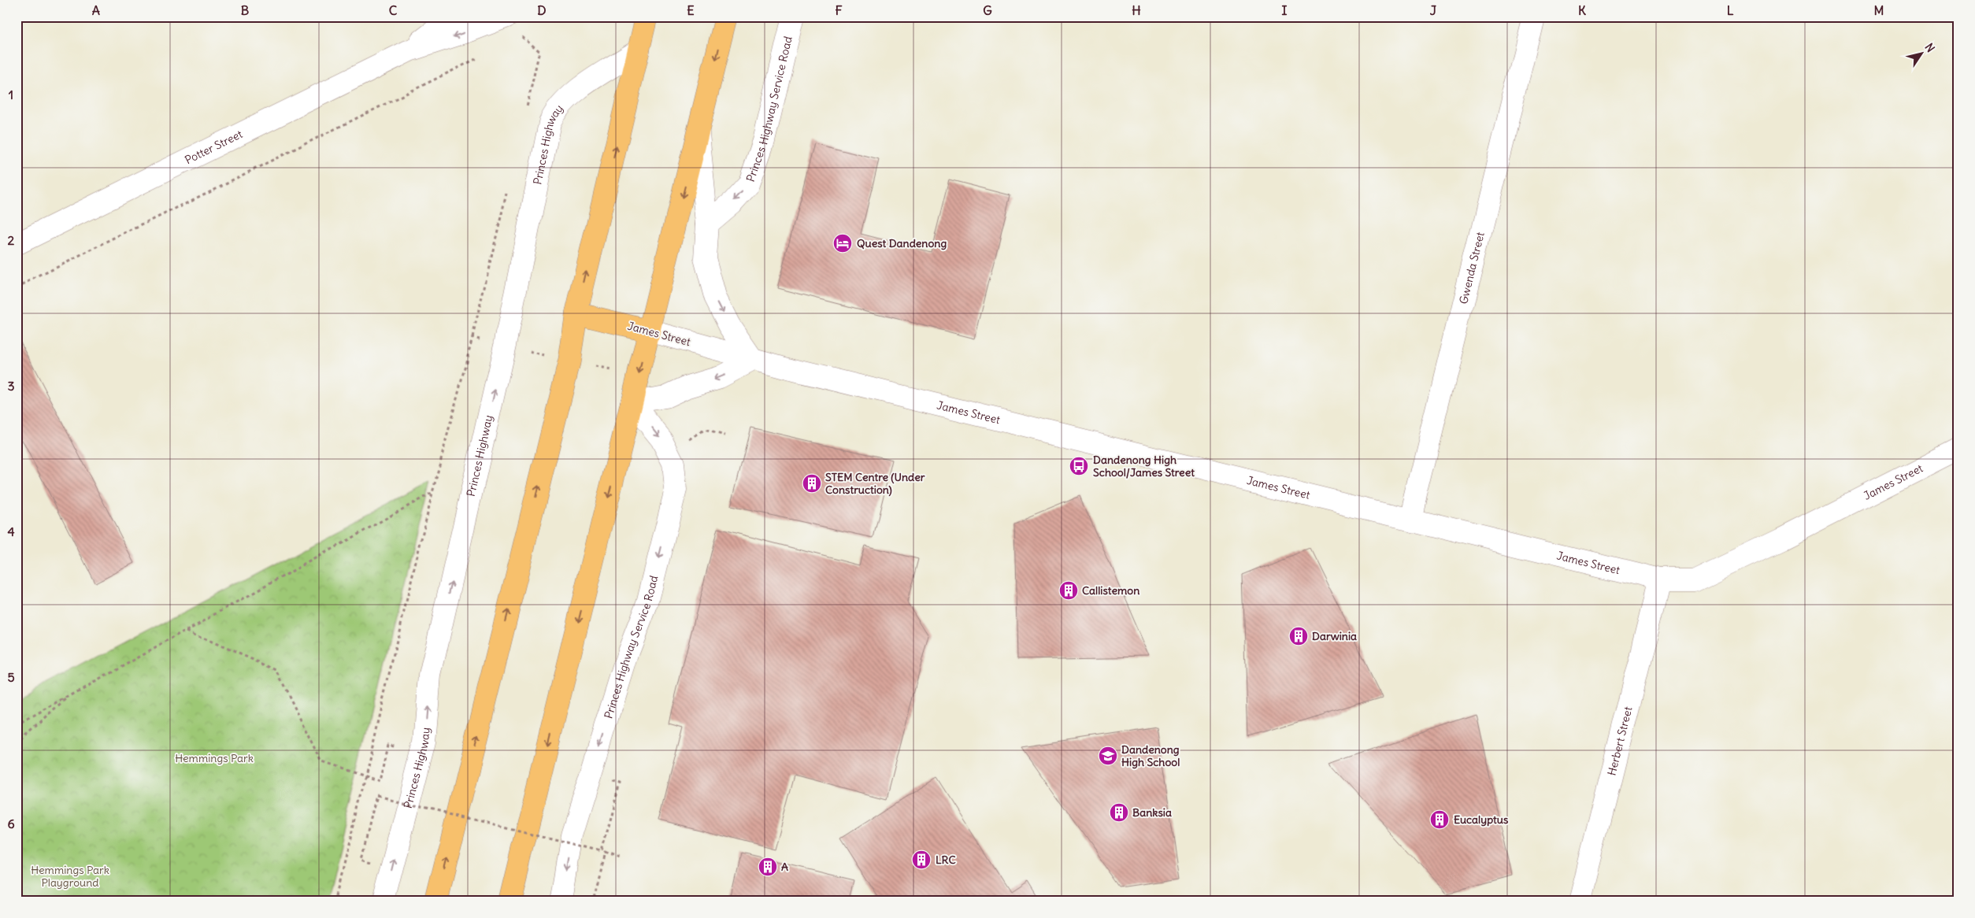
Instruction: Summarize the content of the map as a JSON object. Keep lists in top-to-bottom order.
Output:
{
  "streets": {
    "highway": ["James Street"],
    "street": [
      "Princes Highway Service Road",
      "Princes Highway",
      "Potter Street",
      "Gwenda Street",
      "Herbert Street"
    ]
  },
  "crossings": [
    ["Gwenda Street", "James Street"],
    ["James Street", "Herbert Street"]
  ],
  "one_way": ["Princes Highway Service Road", "Princes Highway"],
  "parks": ["Hemmings Park", "Hemmings Park Playground"],
  "places": {
    "hotel": ["Quest Dandenong"],
    "bus stop": ["Dandenong High School/James Street"],
    "building": [
      "STEM Centre (Under Construction)",
      "Callistemon",
      "Darwinia",
      "Banksia",
      "Eucalyptus",
      "LRC",
      "A"
    ],
    "school or university": ["Dandenong High School"]
  },
  "north": "top right",
  "grid": {
    "columns": [
      "A",
      "B",
      "C",
      "D",
      "E",
      "F",
      "G",
      "H",
      "I",
      "J",
      "K",
      "L",
      "M"
    ],
    "rows": [
      "1",
      "2",
      "3",
      "4",
      "5",
      "6"
    ]
  }
}
